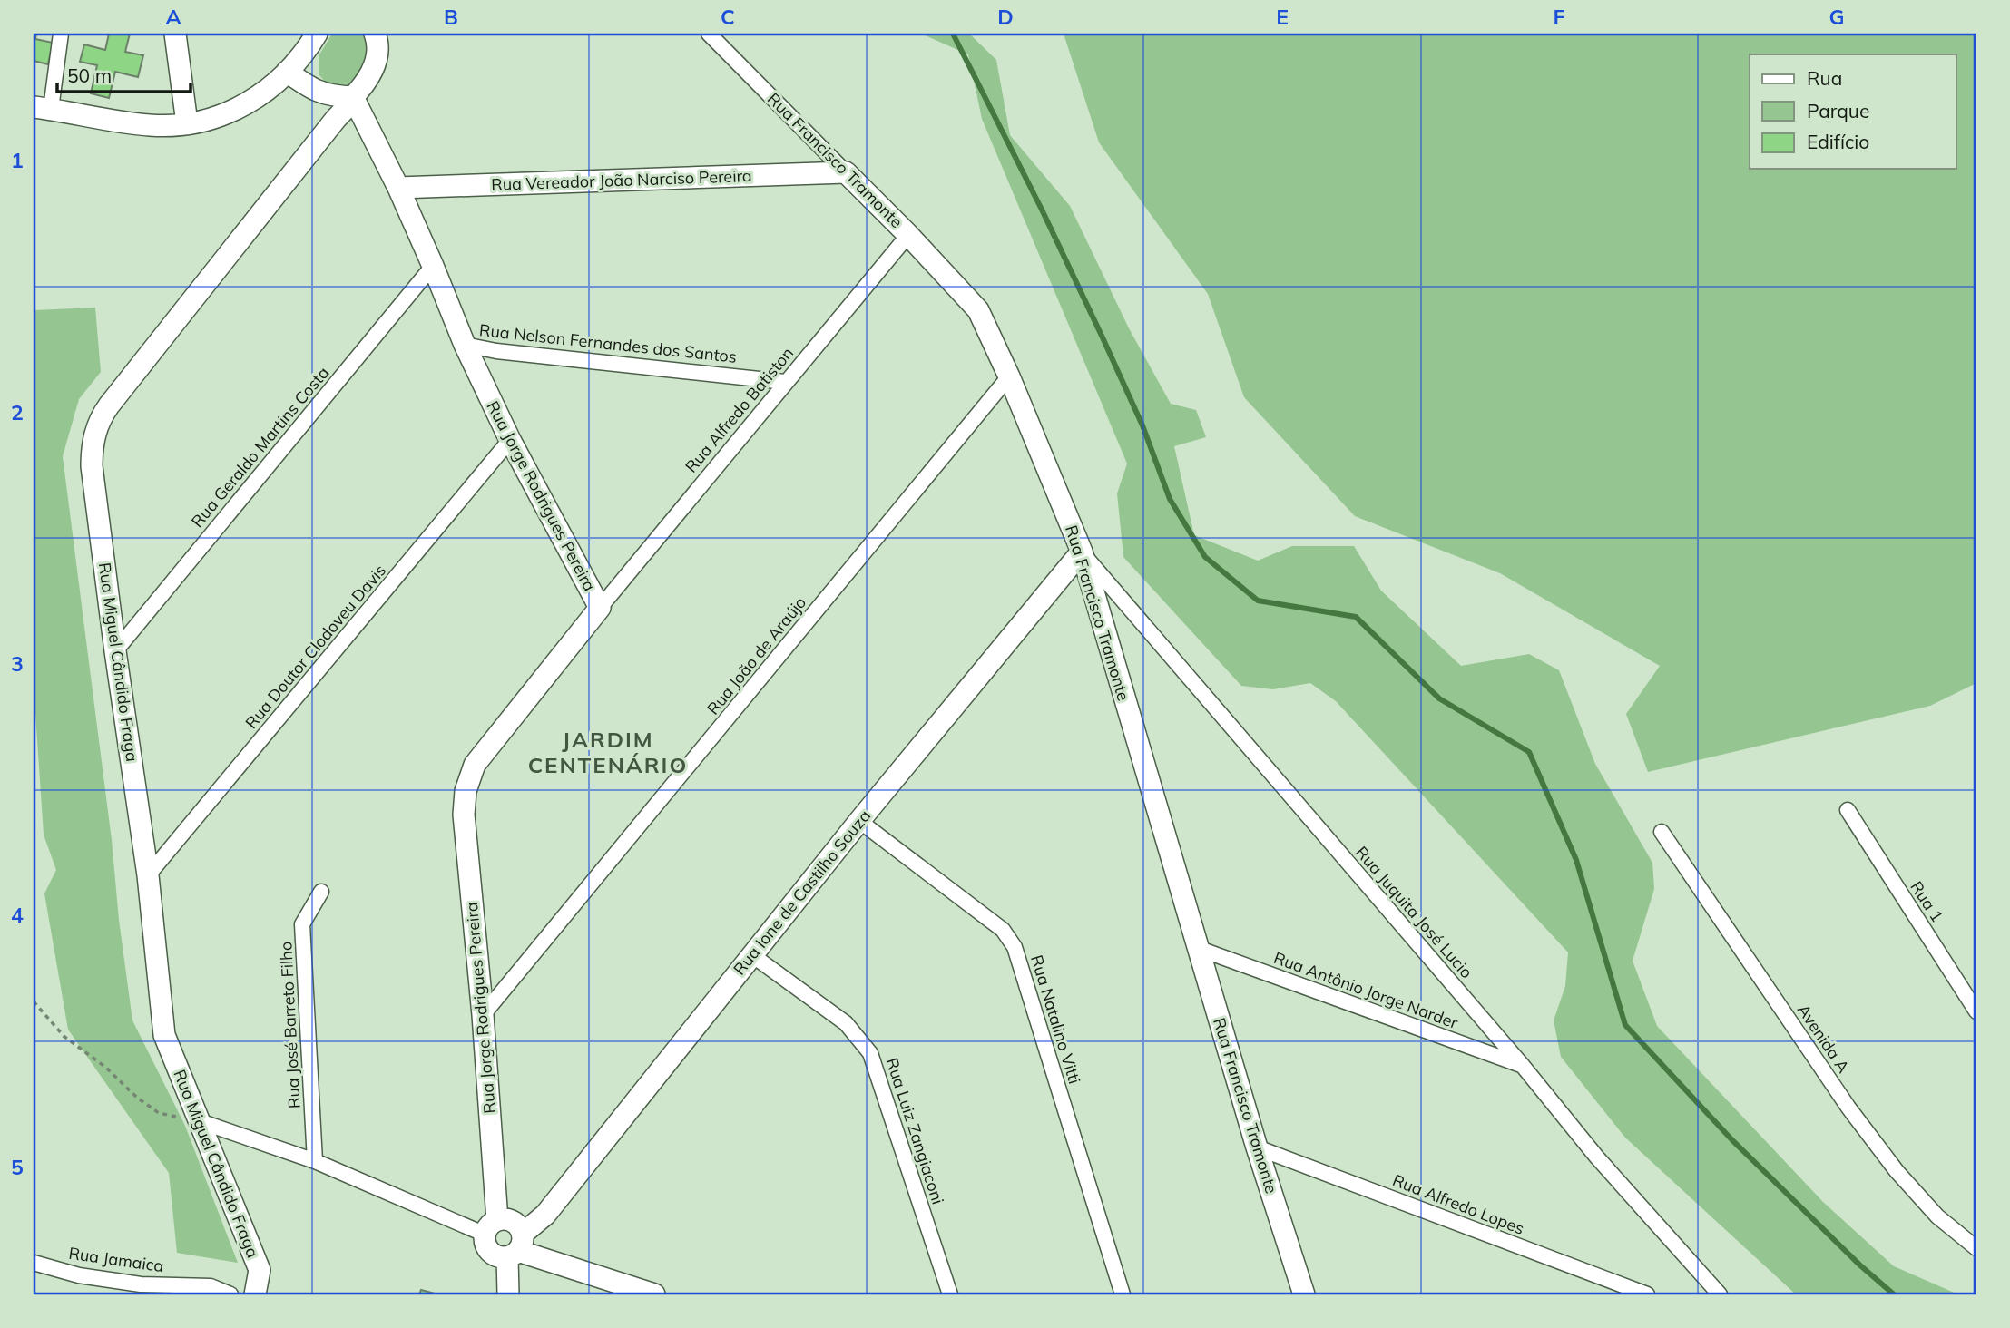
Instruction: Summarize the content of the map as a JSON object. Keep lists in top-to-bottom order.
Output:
{
  "streets": {
    "street": [
      "Rua Francisco Tramonte",
      "Rua Vereador João Narciso Pereira",
      "Rua Nelson Fernandes dos Santos",
      "Rua Alfredo Batiston",
      "Rua Geraldo Martins Costa",
      "Rua Jorge Rodrigues Pereira",
      "Rua Doutor Clodoveu Davis",
      "Rua João de Araújo",
      "Rua Miguel Cândido Fraga",
      "Rua Ione de Castilho Souza",
      "Rua 1",
      "Rua Juquita José Lucio",
      "Rua Antônio Jorge Narder",
      "Rua Natalino Vitti",
      "Rua José Barreto Filho",
      "Avenida A",
      "Rua Luiz Zangiaconi",
      "Rua Alfredo Lopes",
      "Rua Jamaica"
    ]
  },
  "crossings": [
    ["Rua Francisco Tramonte", "Rua Vereador João Narciso Pereira"],
    ["Rua Francisco Tramonte", "Rua Alfredo Batiston"],
    ["Rua Francisco Tramonte", "Rua João de Araújo"],
    ["Rua Francisco Tramonte", "Rua Ione de Castilho Souza"],
    ["Rua Francisco Tramonte", "Rua Juquita José Lucio"],
    ["Rua Francisco Tramonte", "Rua Antônio Jorge Narder"],
    ["Rua Francisco Tramonte", "Rua Alfredo Lopes"],
    ["Rua Vereador João Narciso Pereira", "Rua Jorge Rodrigues Pereira"],
    ["Rua Nelson Fernandes dos Santos", "Rua Alfredo Batiston"],
    ["Rua Nelson Fernandes dos Santos", "Rua Jorge Rodrigues Pereira"],
    ["Rua Alfredo Batiston", "Rua Jorge Rodrigues Pereira"],
    ["Rua Geraldo Martins Costa", "Rua Jorge Rodrigues Pereira"],
    ["Rua Geraldo Martins Costa", "Rua Miguel Cândido Fraga"],
    ["Rua Jorge Rodrigues Pereira", "Rua Doutor Clodoveu Davis"],
    ["Rua Jorge Rodrigues Pereira", "Rua João de Araújo"],
    ["Rua Jorge Rodrigues Pereira", "Rua Miguel Cândido Fraga"],
    ["Rua Jorge Rodrigues Pereira", "Rua Ione de Castilho Souza"],
    ["Rua Doutor Clodoveu Davis", "Rua Miguel Cândido Fraga"],
    ["Rua Ione de Castilho Souza", "Rua Juquita José Lucio"],
    ["Rua Ione de Castilho Souza", "Rua Natalino Vitti"],
    ["Rua Ione de Castilho Souza", "Rua Luiz Zangiaconi"],
    ["Rua Juquita José Lucio", "Rua Antônio Jorge Narder"]
  ],
  "districts": ["JARDIM CENTENÁRIO"],
  "legend": ["Rua", "Parque", "Edifício"],
  "scale_bar": "50 m",
  "grid": {
    "columns": [
      "A",
      "B",
      "C",
      "D",
      "E",
      "F",
      "G"
    ],
    "rows": [
      "1",
      "2",
      "3",
      "4",
      "5"
    ]
  }
}
